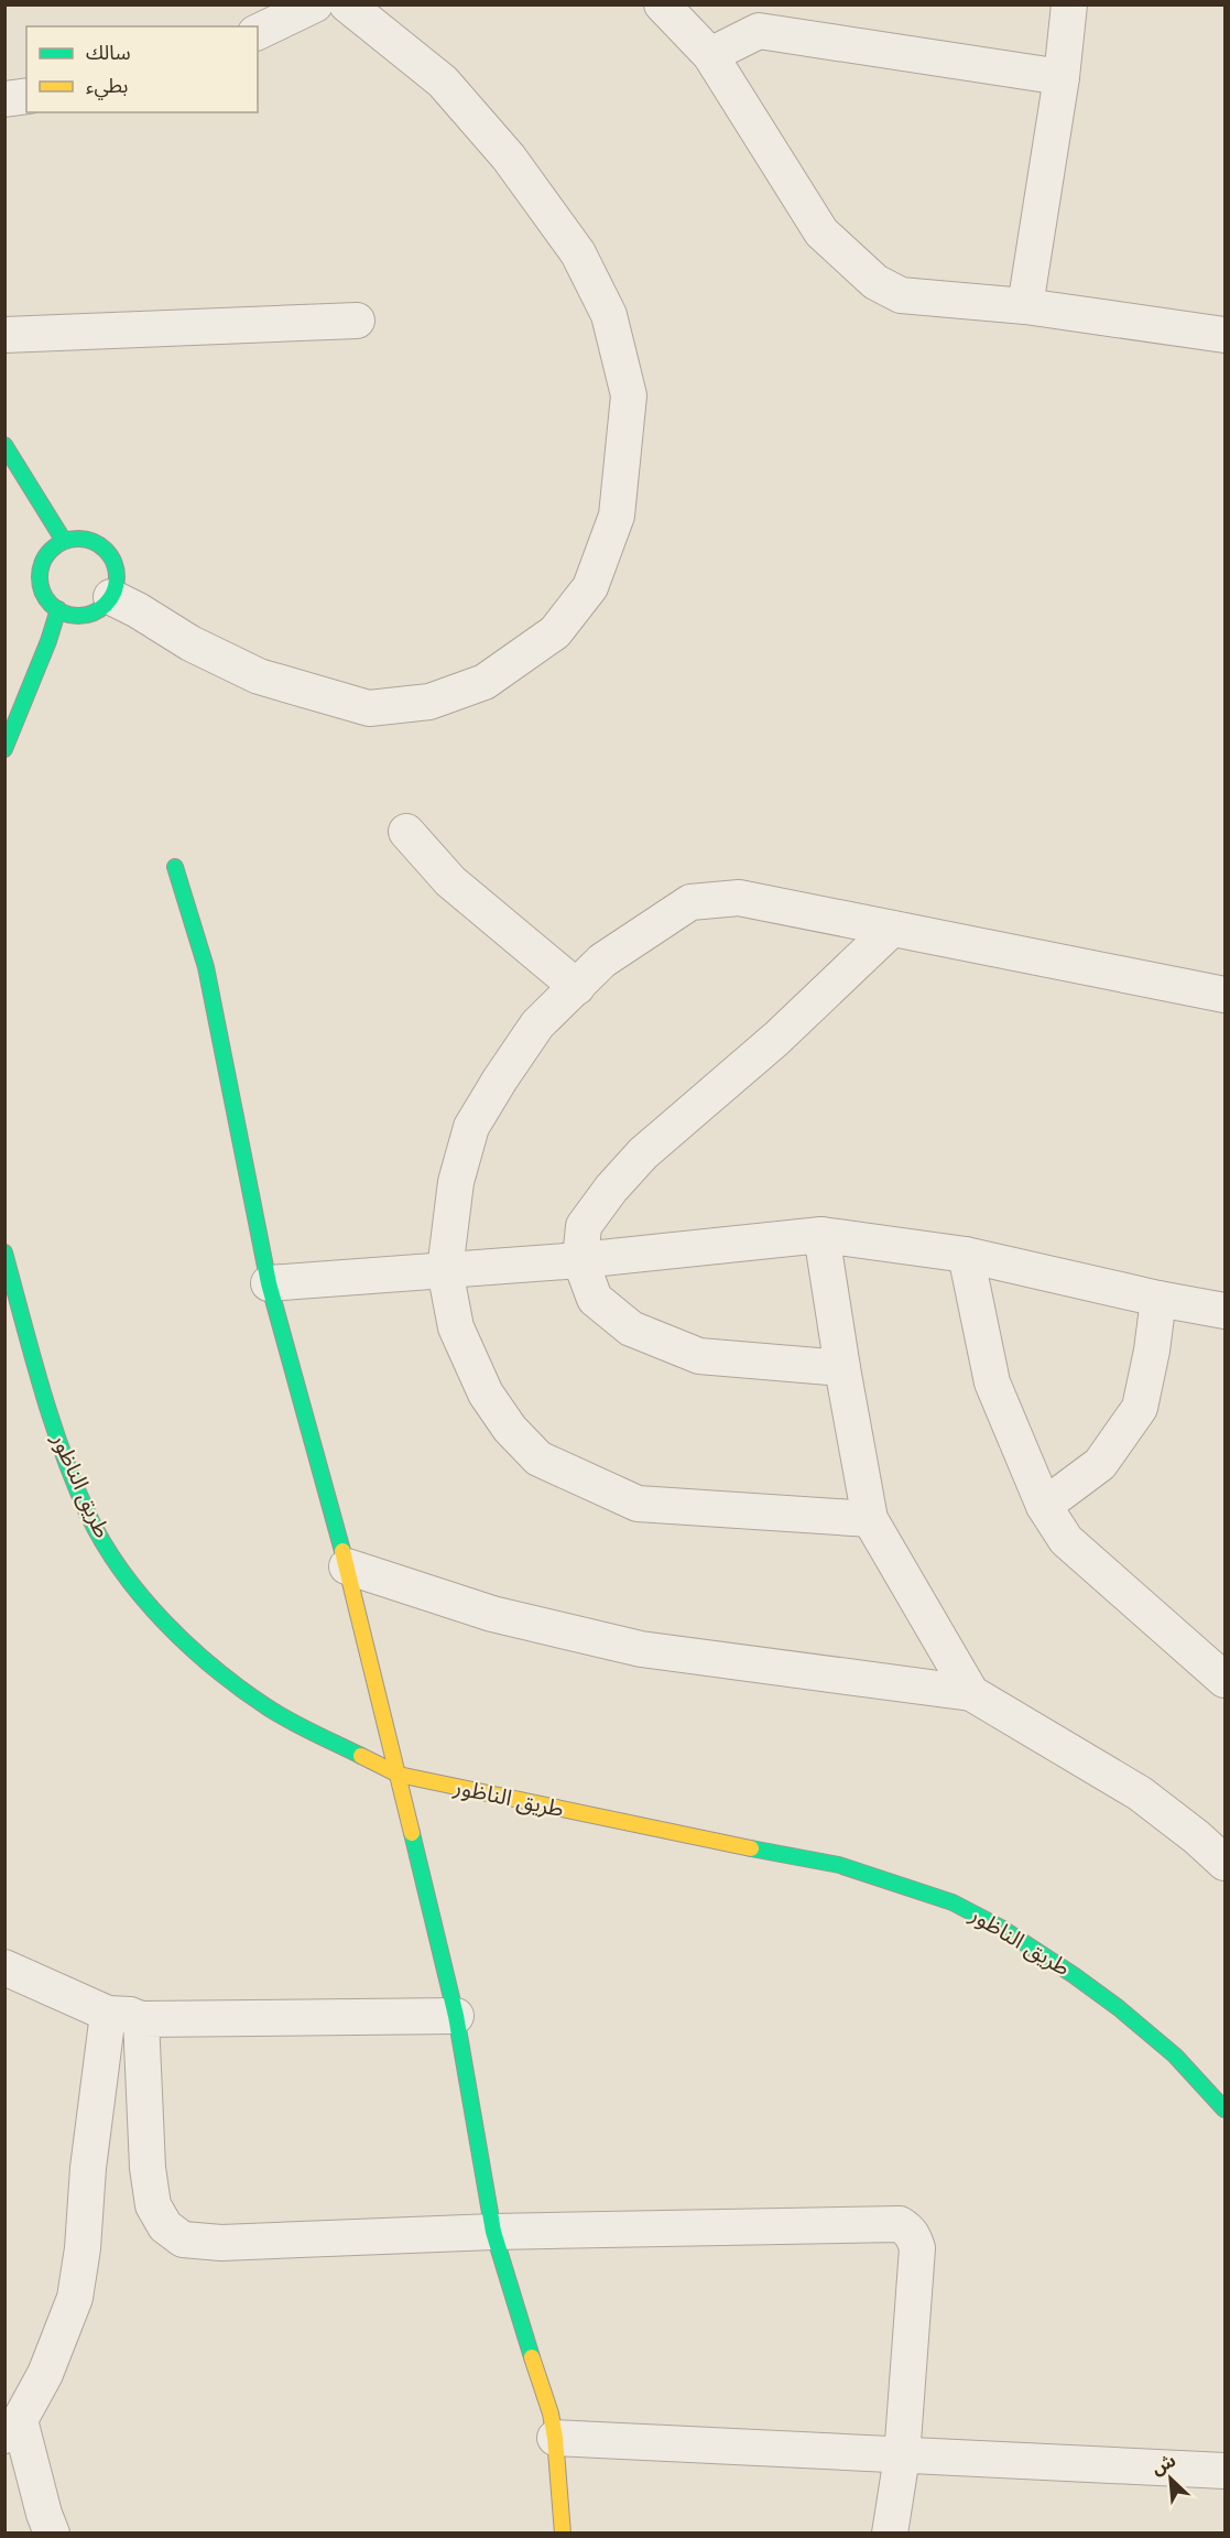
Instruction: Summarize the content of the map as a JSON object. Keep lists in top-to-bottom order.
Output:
{
  "streets": {
    "street": ["طريق الناظور"]
  },
  "legend": ["سالك", "بطيء"],
  "north": "top left"
}
